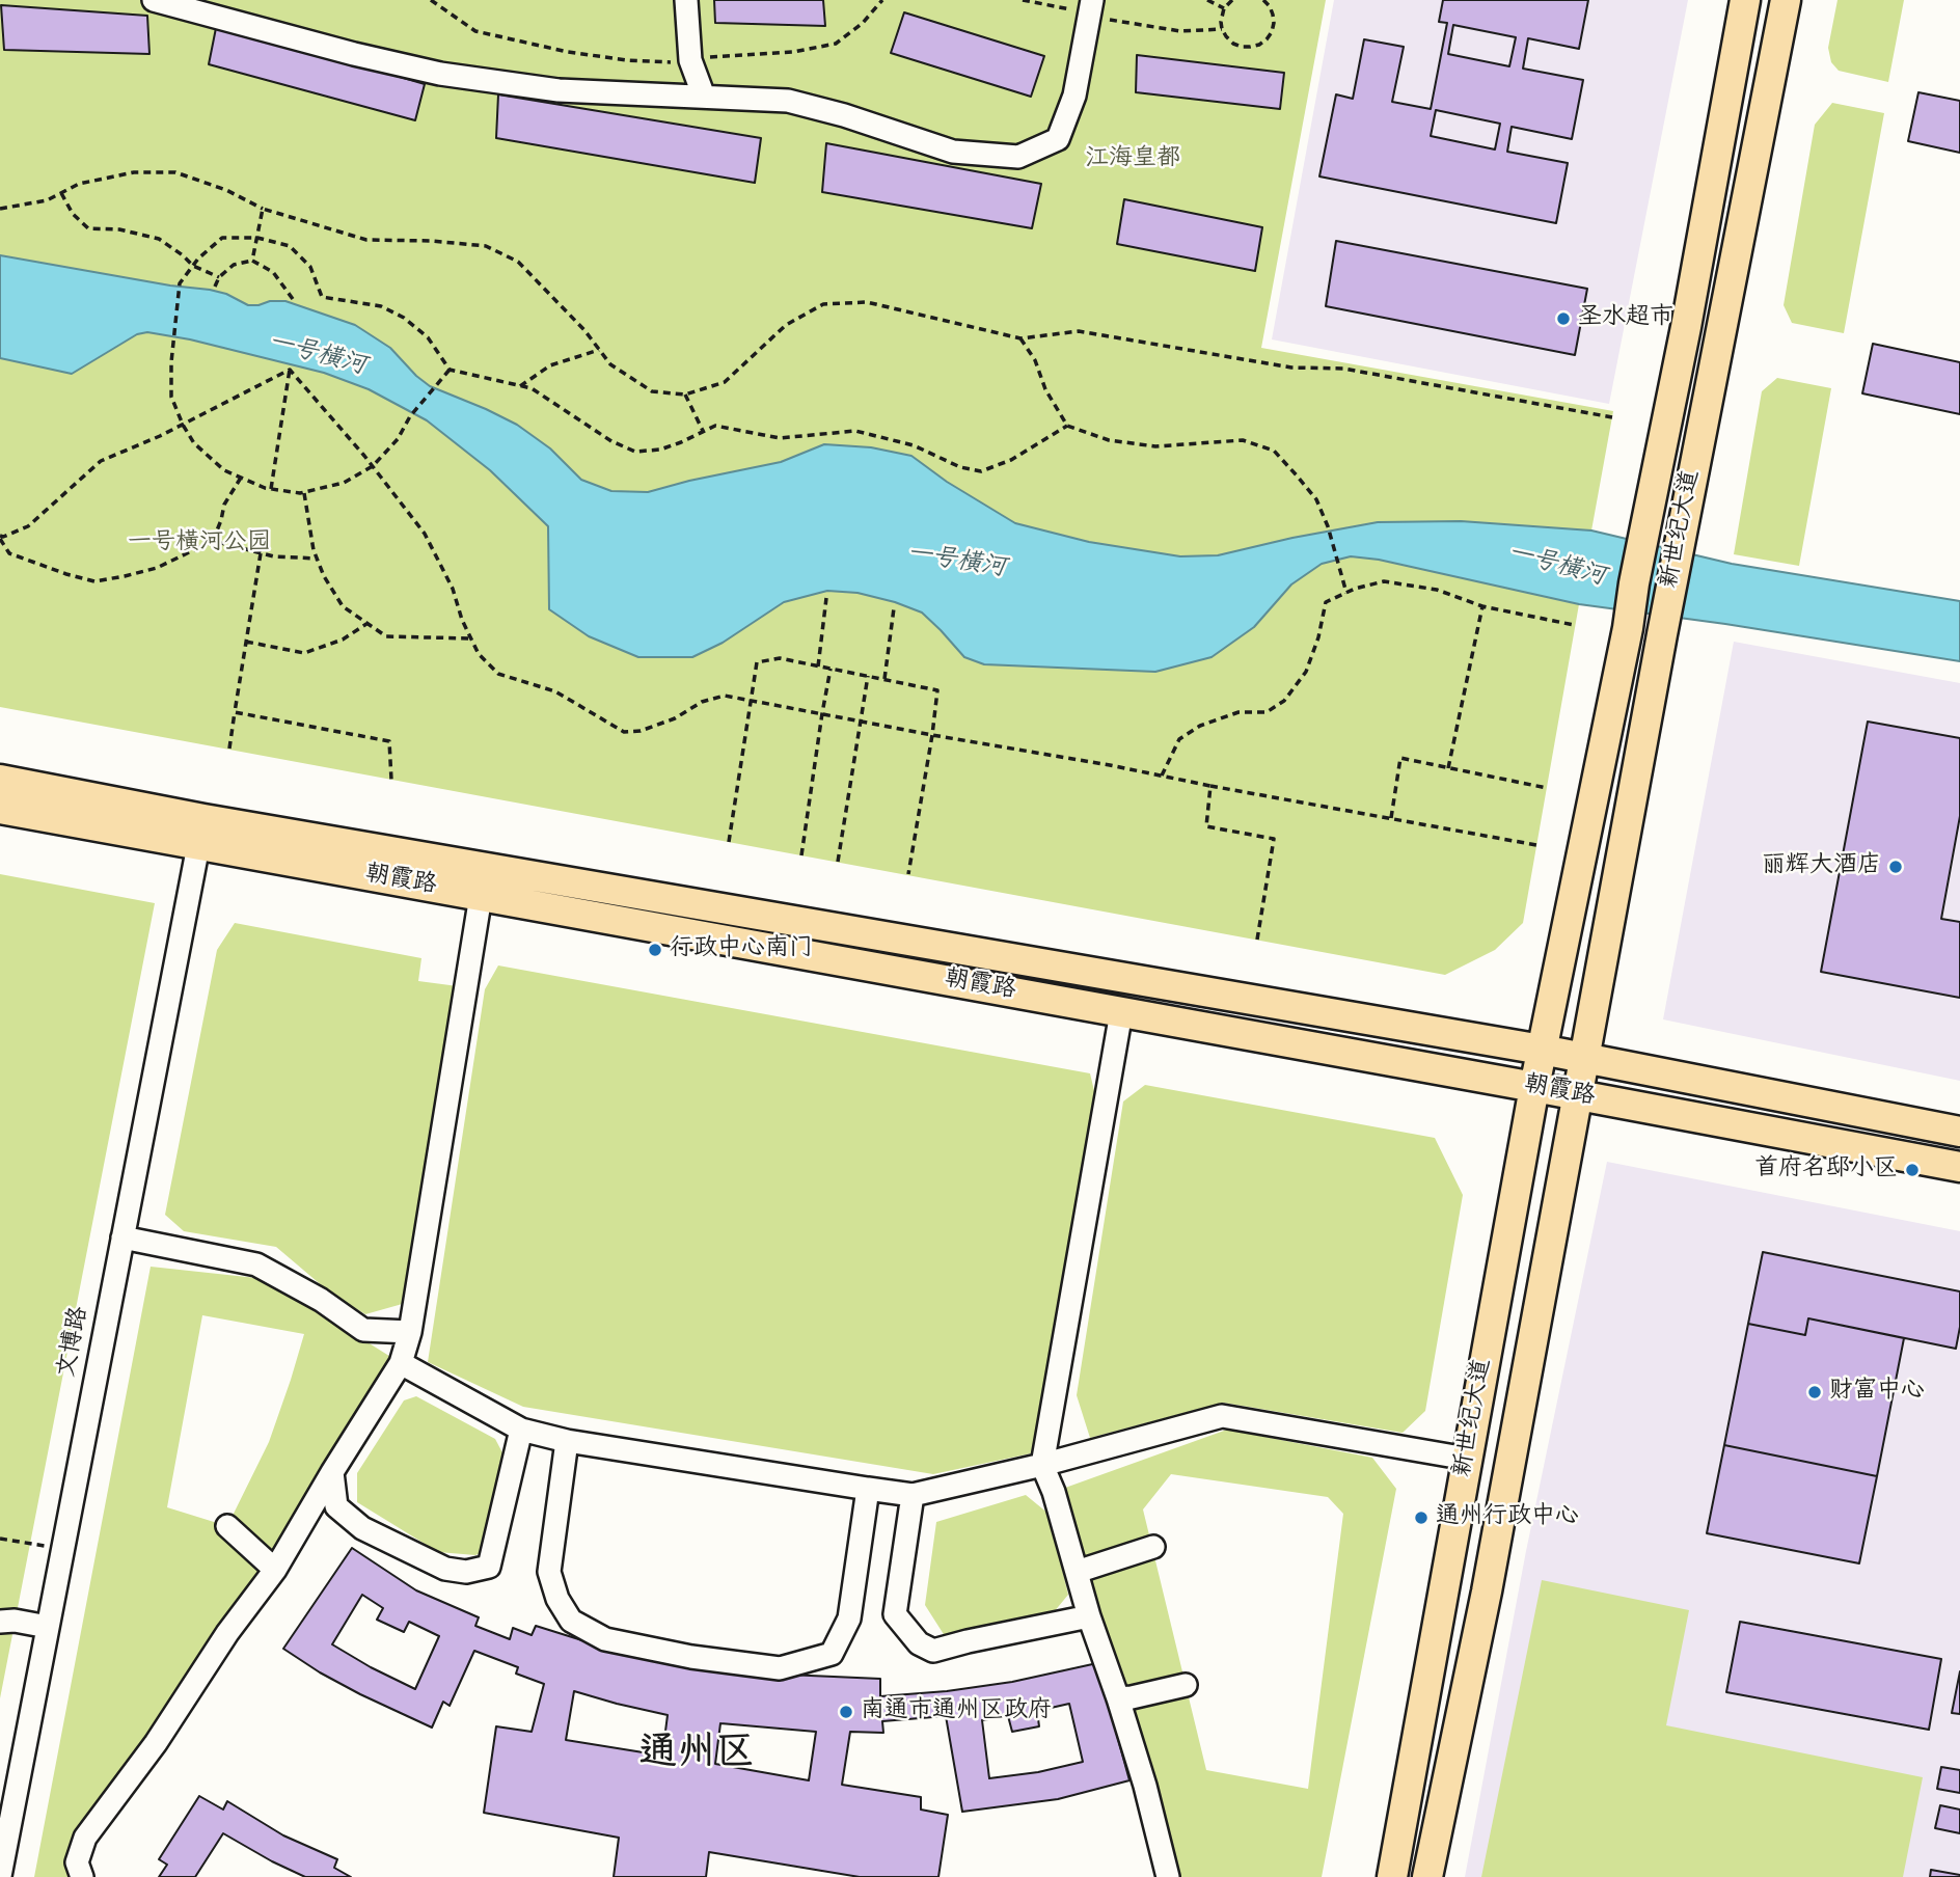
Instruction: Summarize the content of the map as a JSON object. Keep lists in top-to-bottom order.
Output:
{
  "streets": {
    "main road": ["新世纪大道", "朝霞路"],
    "street": ["文博路"]
  },
  "crossings": [
    ["新世纪大道", "朝霞路"],
    ["朝霞路", "文博路"]
  ],
  "districts": ["通州区"],
  "water": ["一号横河"],
  "parks": ["江海皇都", "一号横河公园"],
  "places": [
    "圣水超市",
    "丽辉大酒店",
    "行政中心南门",
    "首府名邸小区",
    "财富中心",
    "通州行政中心",
    "南通市通州区政府"
  ]
}
